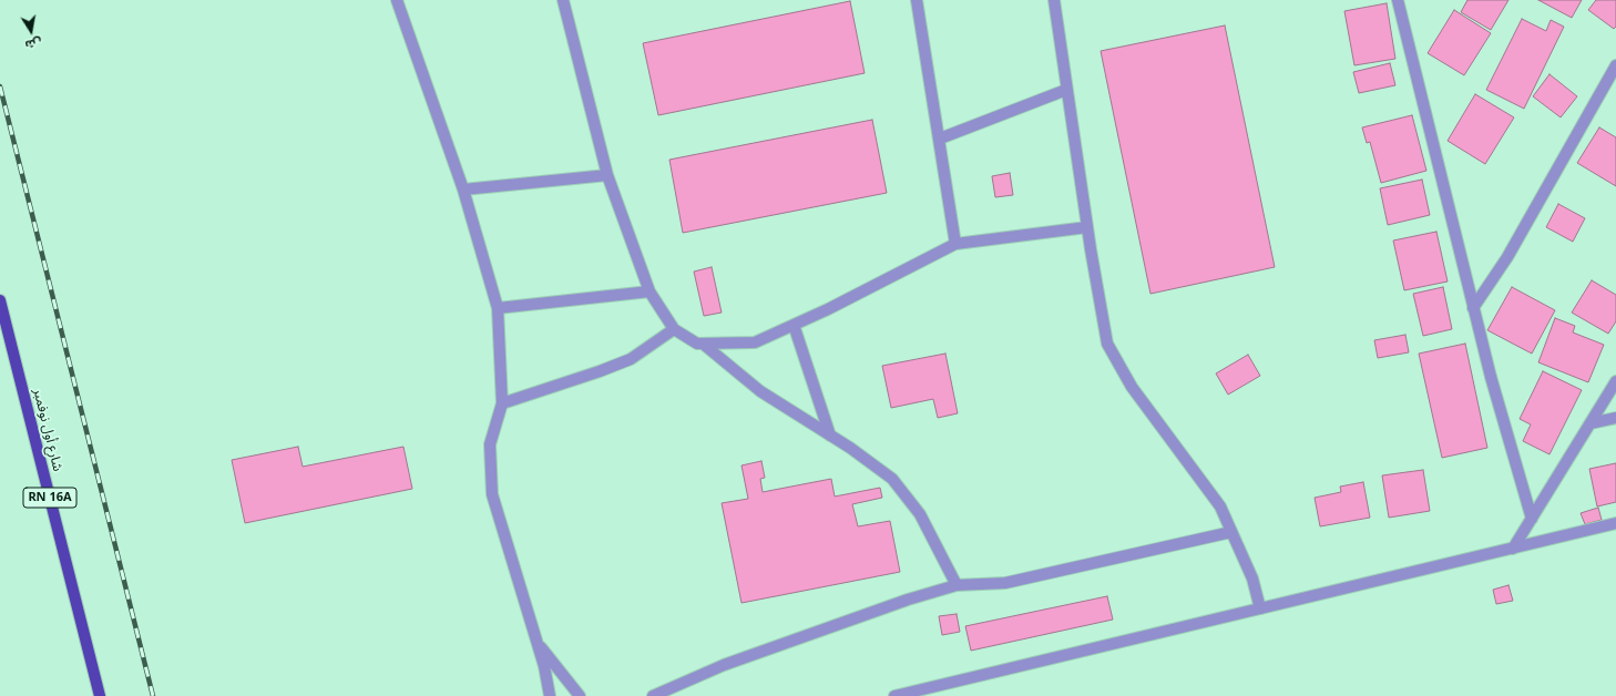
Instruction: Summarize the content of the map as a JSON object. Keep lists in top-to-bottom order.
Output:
{
  "streets": {
    "main road": ["شارع أول نوفمبر", "RN 16A"]
  },
  "north": "bottom"
}
